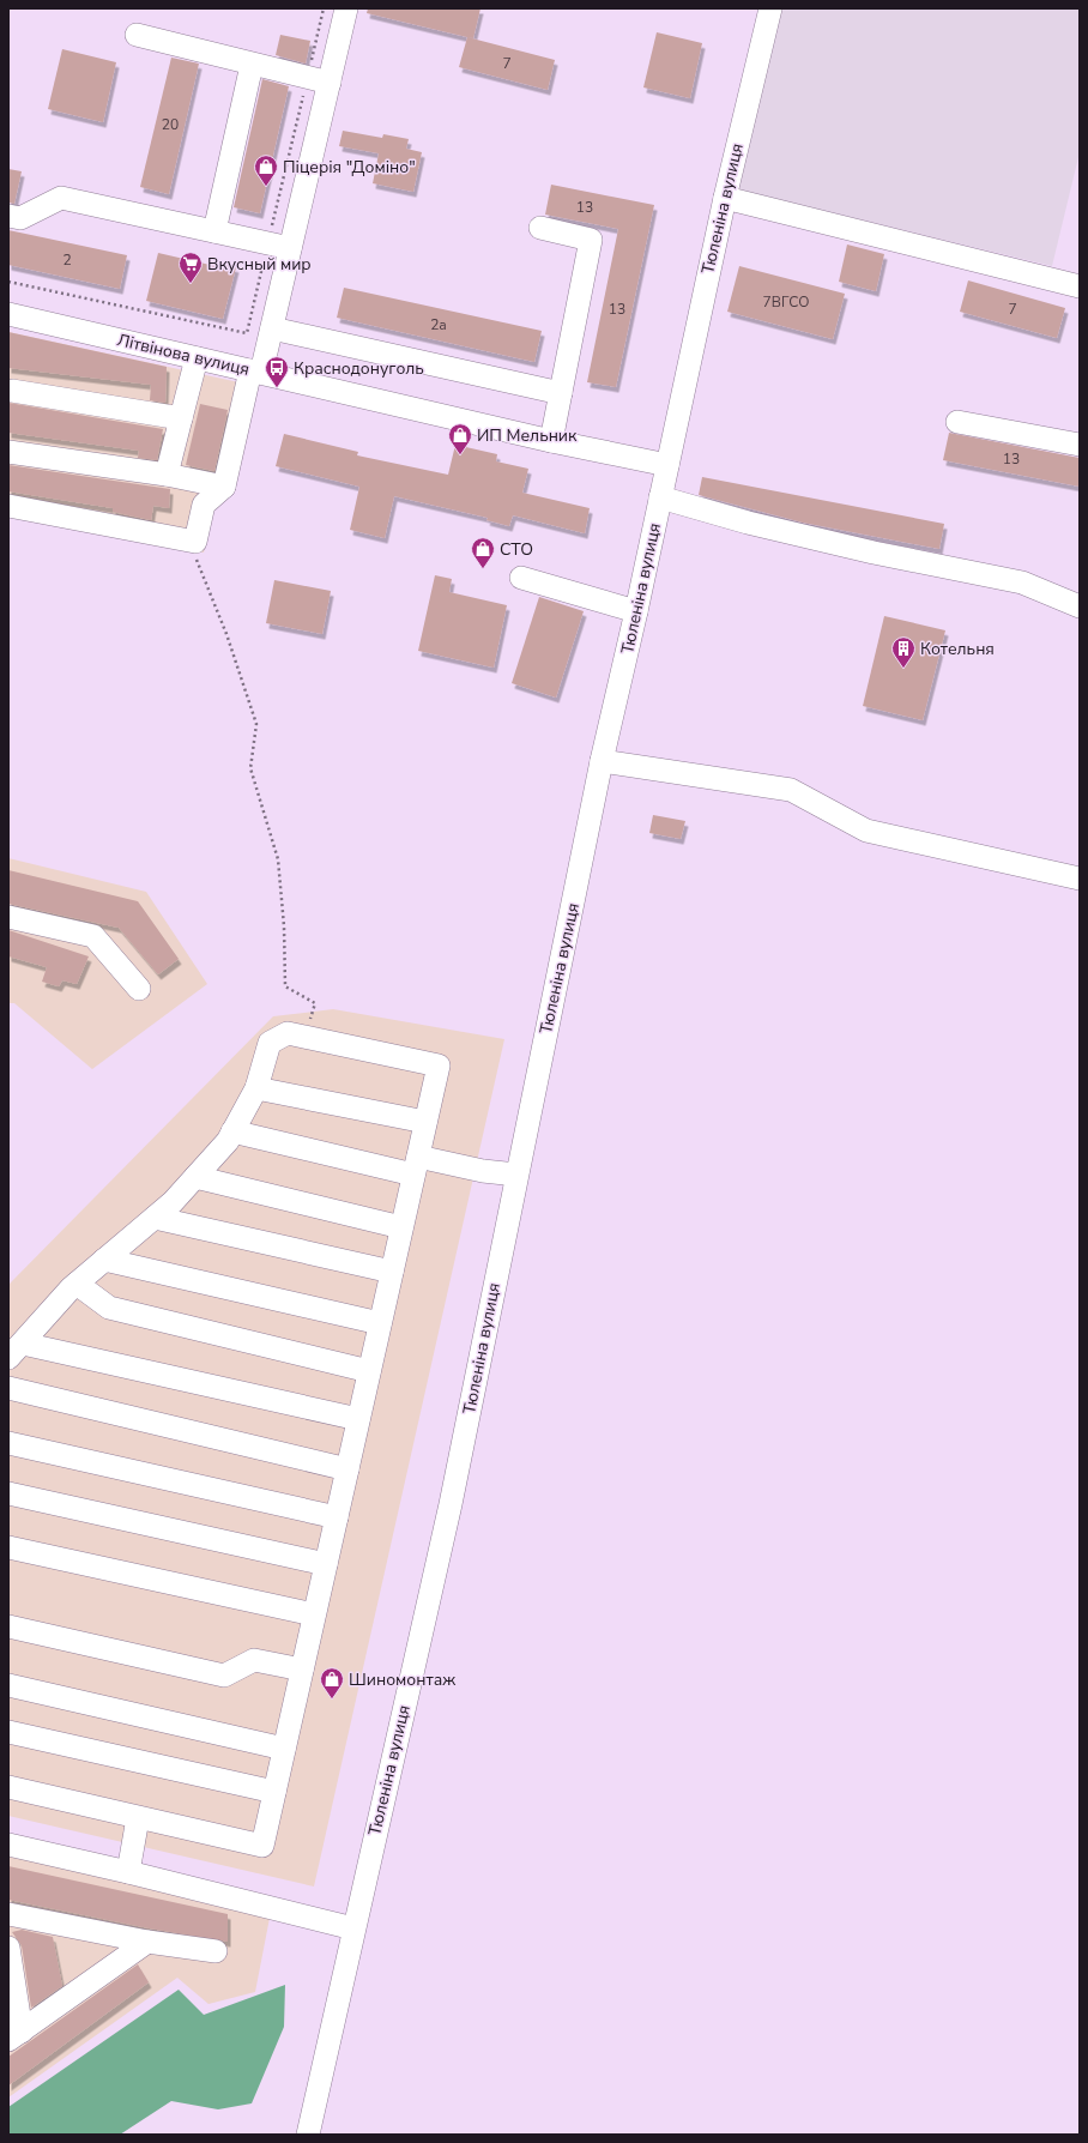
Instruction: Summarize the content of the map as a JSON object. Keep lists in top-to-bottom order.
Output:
{
  "streets": {
    "street": ["Тюленіна вулиця", "Літвінова вулиця"]
  },
  "crossings": [
    ["Тюленіна вулиця", "Літвінова вулиця"]
  ],
  "places": {
    "shop": [
      "Піцерія \"Доміно\"",
      "ИП Мельник",
      "СТО",
      "Шиномонтаж"
    ],
    "supermarket": ["Вкусный мир"],
    "bus stop": ["Краснодонуголь"],
    "building": ["Котельня"]
  },
  "house_numbers": [
    "7",
    "20",
    "13",
    "2",
    "7ВГСО",
    "13",
    "7",
    "2а",
    "13"
  ]
}
